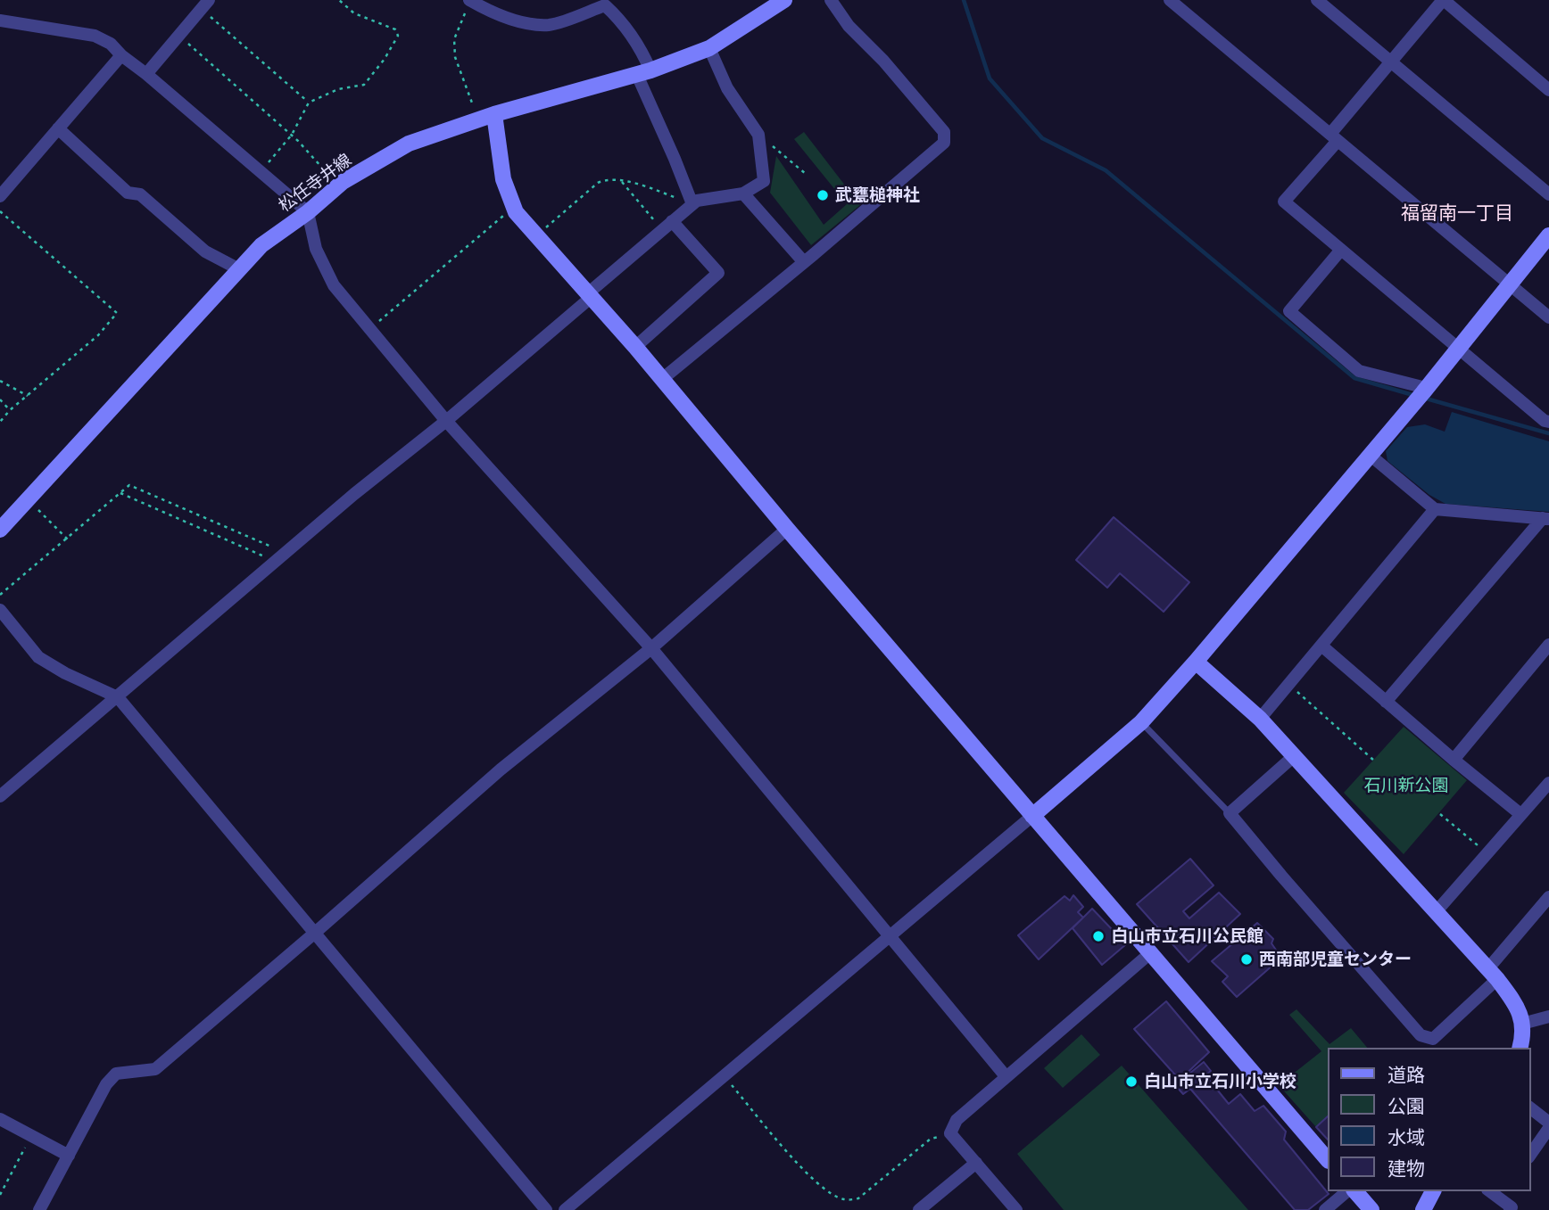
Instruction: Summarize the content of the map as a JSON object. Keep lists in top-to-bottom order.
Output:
{
  "streets": {
    "street": ["松任寺井線"]
  },
  "districts": ["福留南一丁目"],
  "parks": ["石川新公園"],
  "places": [
    "武甕槌神社",
    "白山市立石川公民館",
    "西南部児童センター",
    "白山市立石川小学校"
  ],
  "legend": [
    "道路",
    "公園",
    "水域",
    "建物"
  ]
}
